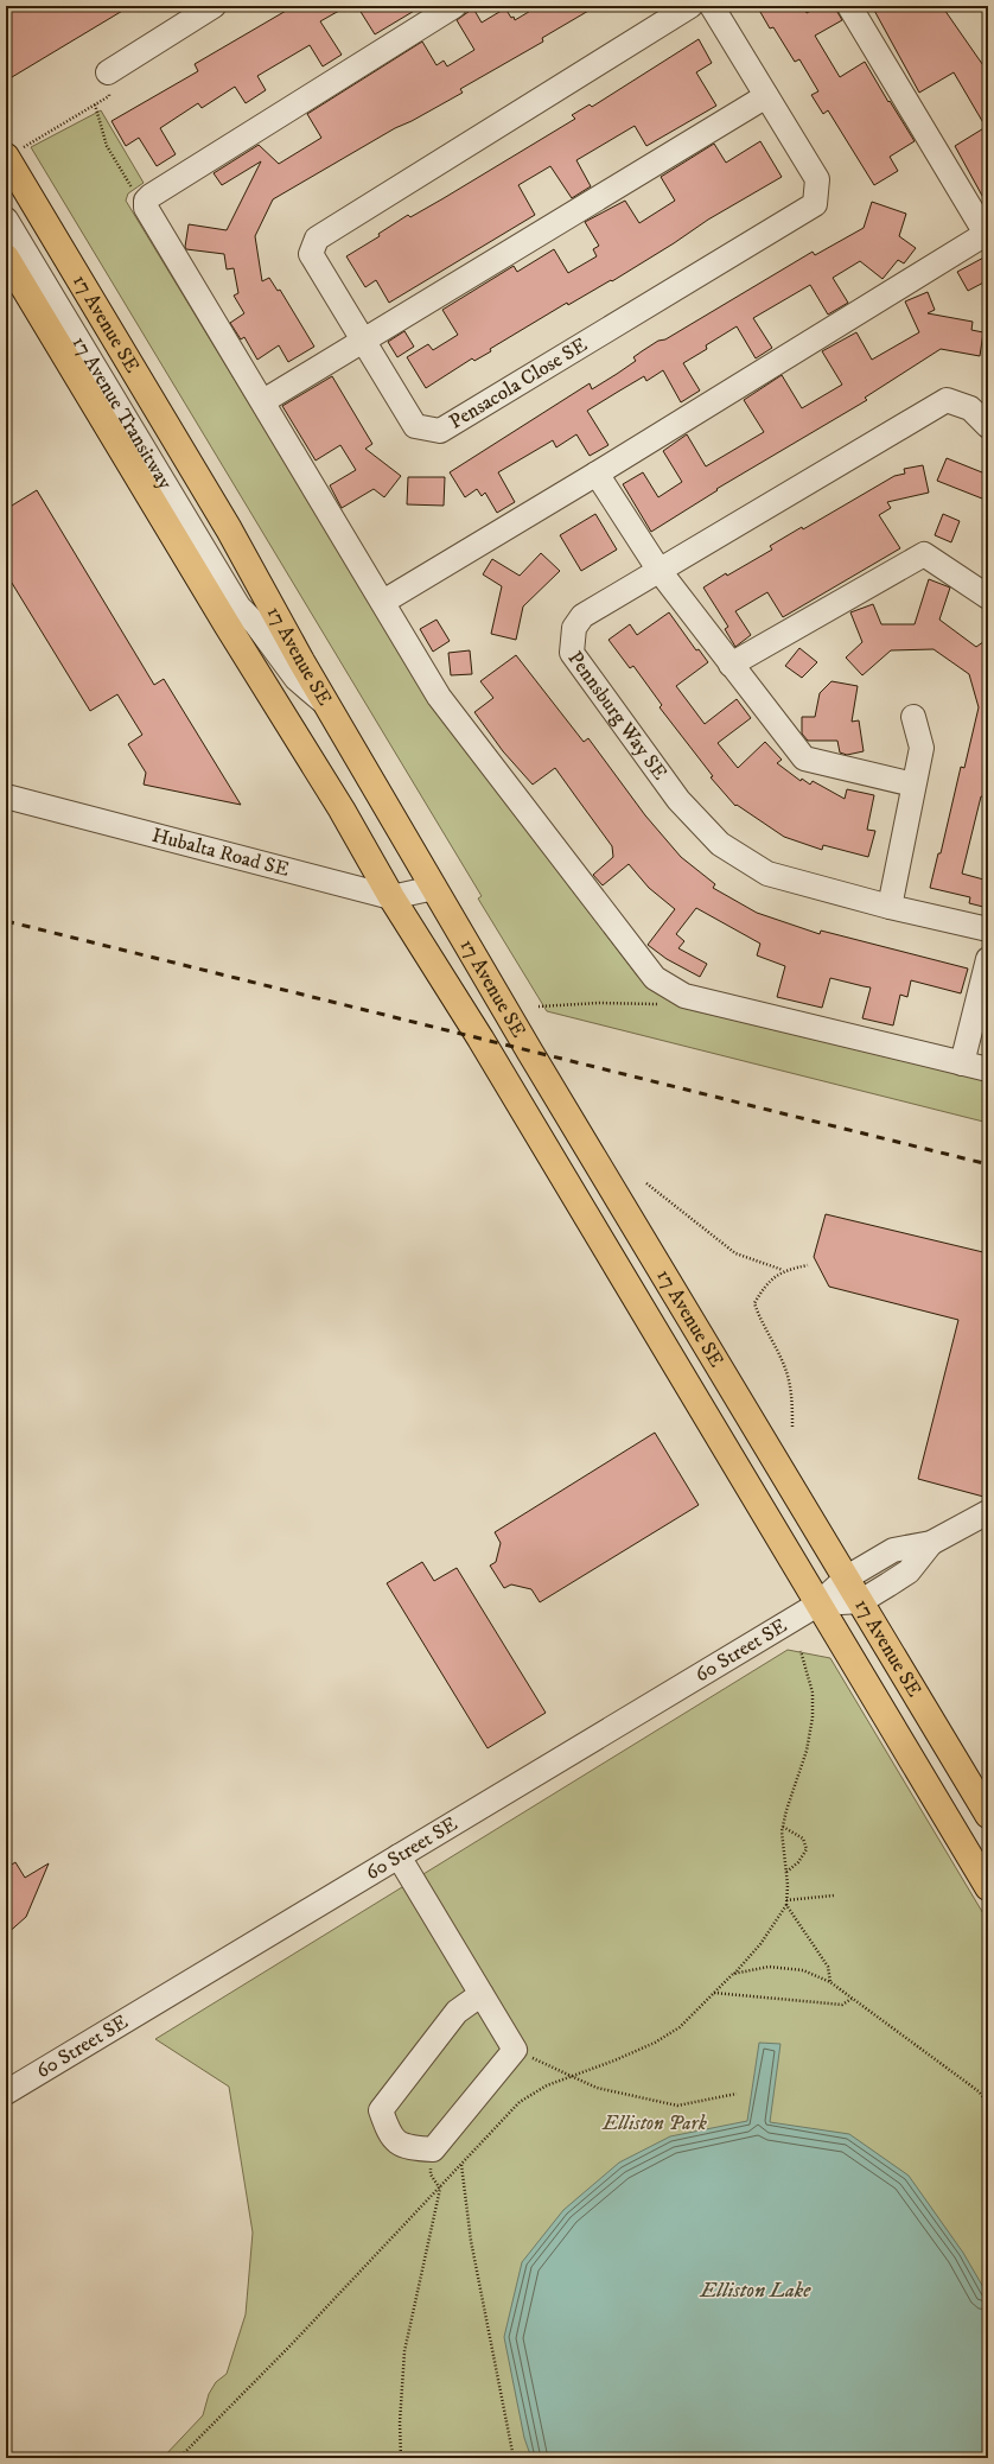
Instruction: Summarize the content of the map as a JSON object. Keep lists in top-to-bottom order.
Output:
{
  "streets": {
    "main road": ["17 Avenue SE"],
    "street": [
      "Pensacola Close SE",
      "17 Avenue Transitway",
      "Pennsburg Way SE",
      "Hubalta Road SE",
      "60 Street SE"
    ]
  },
  "crossings": [
    ["17 Avenue SE", "17 Avenue Transitway"],
    ["17 Avenue SE", "Hubalta Road SE"],
    ["17 Avenue SE", "60 Street SE"]
  ],
  "water": ["Elliston Lake"],
  "parks": ["Elliston Park"]
}
